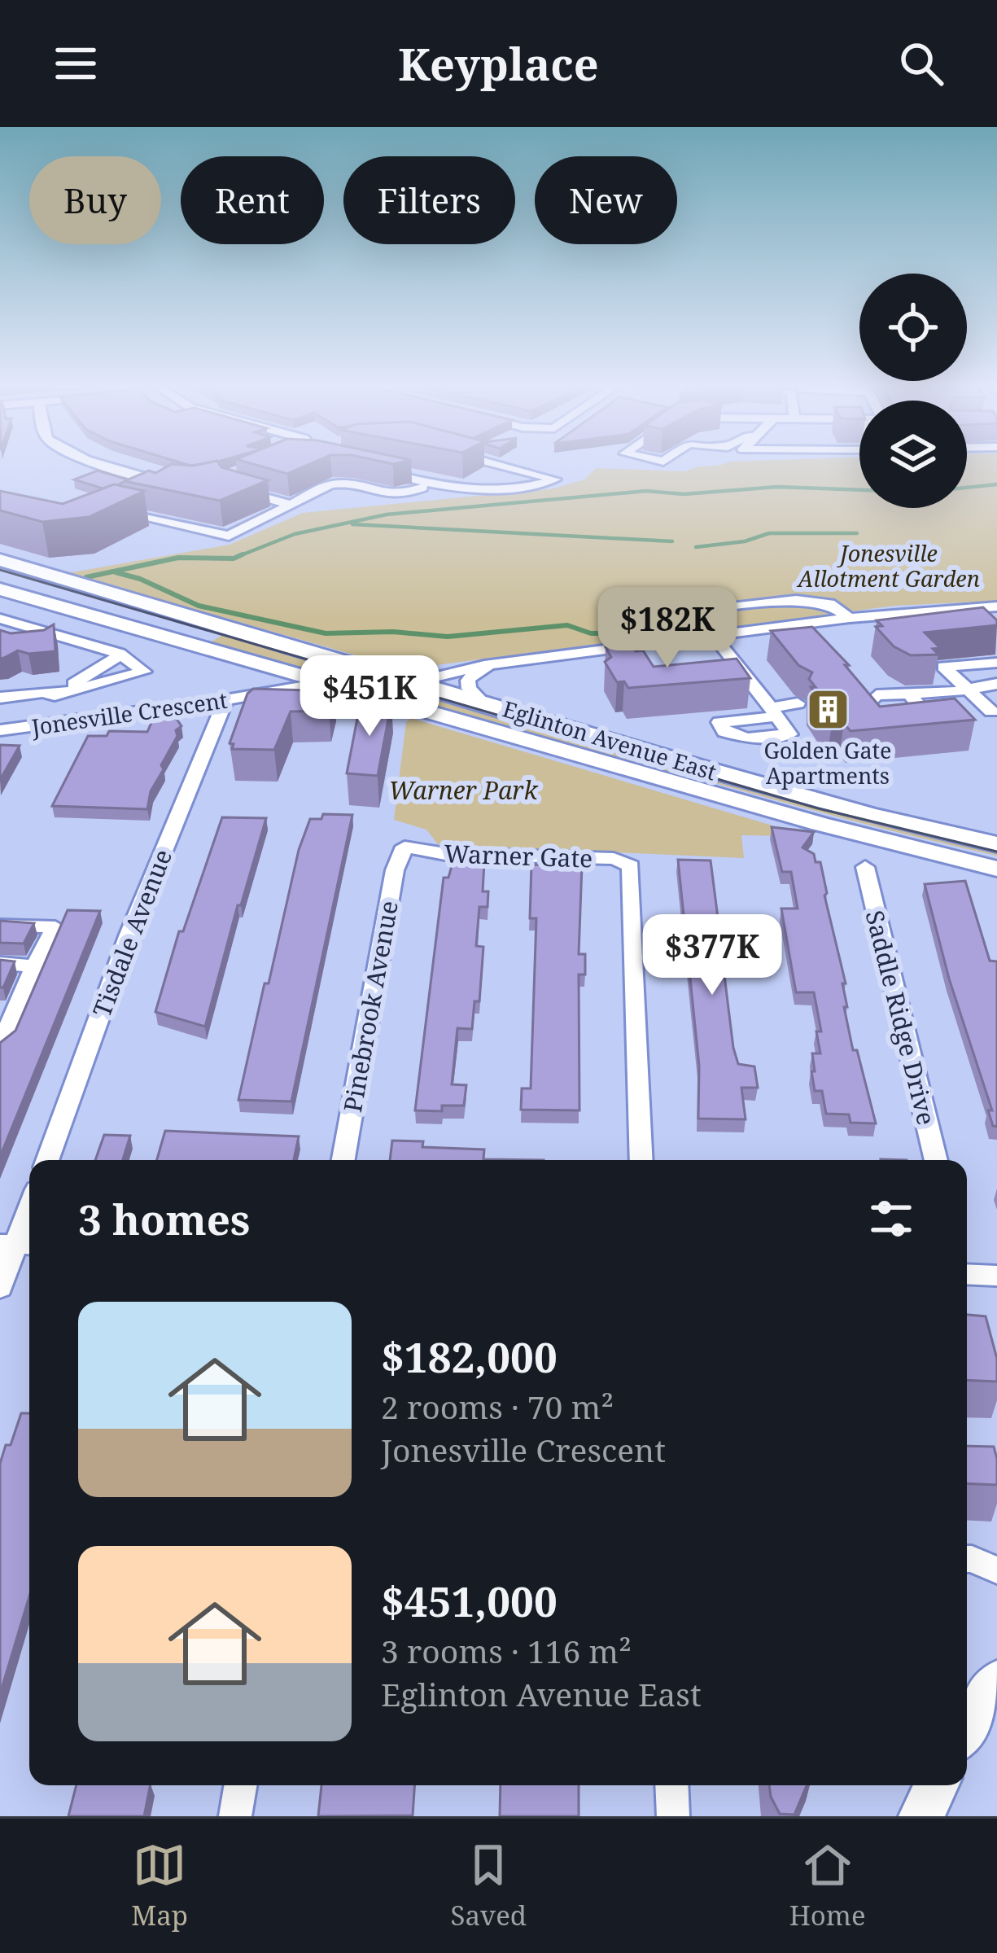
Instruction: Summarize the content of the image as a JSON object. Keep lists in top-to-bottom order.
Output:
{
  "streets": {
    "main road": ["Eglinton Avenue East"],
    "street": [
      "Jonesville Crescent",
      "Warner Gate",
      "Tisdale Avenue",
      "Pinebrook Avenue",
      "Saddle Ridge Drive"
    ]
  },
  "crossings": [
    ["Jonesville Crescent", "Eglinton Avenue East"],
    ["Jonesville Crescent", "Tisdale Avenue"],
    ["Warner Gate", "Pinebrook Avenue"]
  ],
  "parks": ["Jonesville Allotment Garden", "Warner Park"],
  "places": {
    "building": ["Golden Gate Apartments"]
  },
  "page": {
    "header": "Keyplace",
    "chip": [
      "Buy",
      "Rent",
      "Filters",
      "New"
    ],
    "price": ["$182K", "$451K", "$377K"],
    "heading": "3 homes",
    "list": [
      {
        "name": "$182,000",
        "note": "2 rooms · 70 m² · Jonesville Crescent"
      },
      {
        "name": "$451,000",
        "note": "3 rooms · 116 m² · Eglinton Avenue East"
      }
    ],
    "tabs": ["Map", "Saved", "Home"]
  }
}
